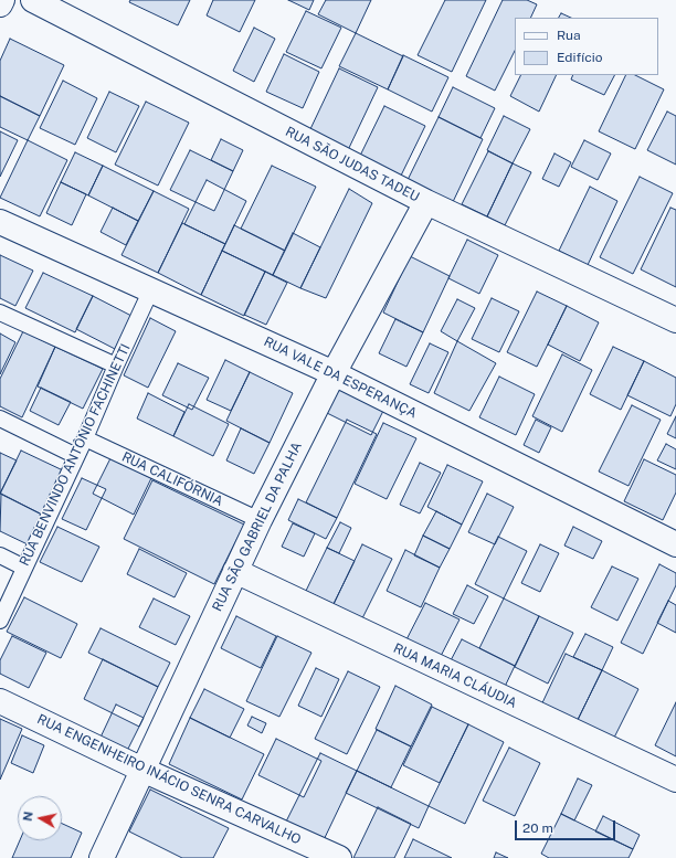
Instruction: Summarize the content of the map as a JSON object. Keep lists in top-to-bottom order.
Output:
{
  "streets": {
    "street": [
      "RUA SÃO JUDAS TADEU",
      "RUA VALE DA ESPERANÇA",
      "RUA SÃO GABRIEL DA PALHA",
      "RUA MARIA CLÁUDIA",
      "RUA ENGENHEIRO INÁCIO SENRA CARVALHO"
    ],
    "lane": ["RUA BENVINDO ANTÔNIO FACHINETTI", "RUA CALIFÓRNIA"]
  },
  "crossings": [
    ["RUA SÃO JUDAS TADEU", "RUA SÃO GABRIEL DA PALHA"],
    ["RUA VALE DA ESPERANÇA", "RUA BENVINDO ANTÔNIO FACHINETTI"],
    ["RUA VALE DA ESPERANÇA", "RUA SÃO GABRIEL DA PALHA"],
    ["RUA BENVINDO ANTÔNIO FACHINETTI", "RUA CALIFÓRNIA"],
    ["RUA CALIFÓRNIA", "RUA SÃO GABRIEL DA PALHA"],
    ["RUA SÃO GABRIEL DA PALHA", "RUA MARIA CLÁUDIA"],
    ["RUA SÃO GABRIEL DA PALHA", "RUA ENGENHEIRO INÁCIO SENRA CARVALHO"]
  ],
  "legend": ["Rua", "Edifício"],
  "scale_bar": "20 m",
  "north": "left"
}
